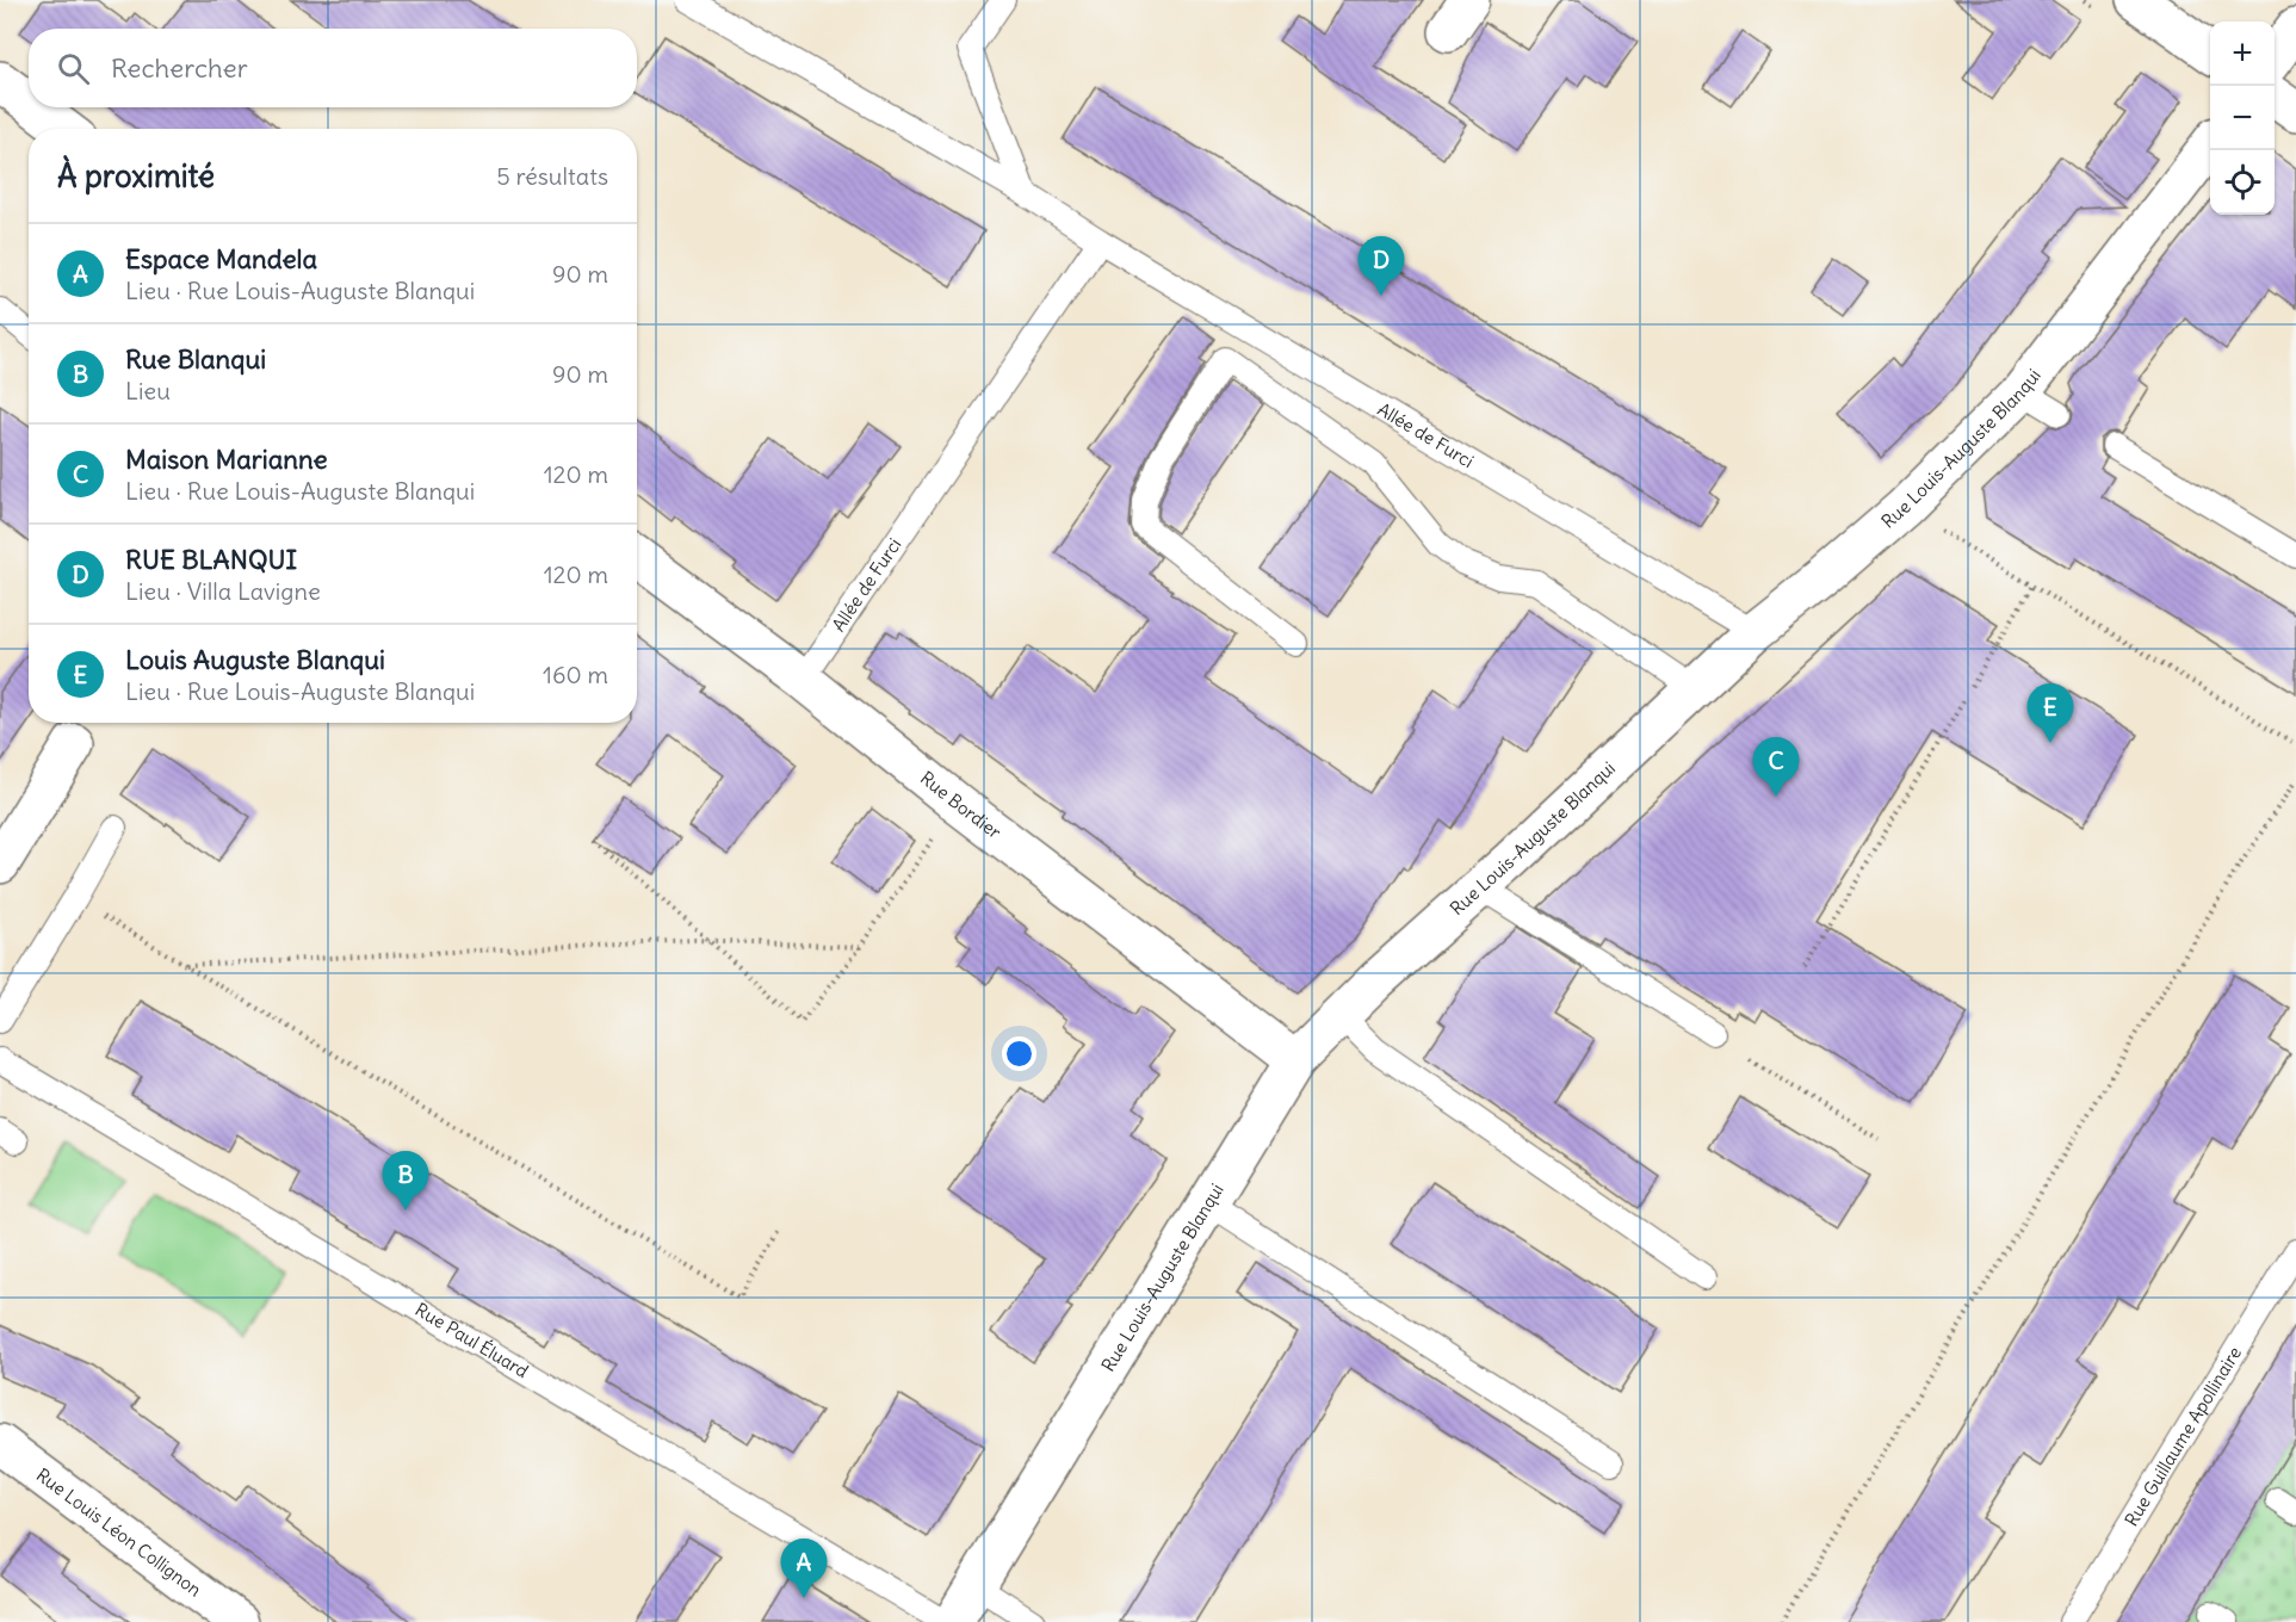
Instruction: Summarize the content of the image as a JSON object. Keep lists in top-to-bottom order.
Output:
{
  "streets": {
    "street": ["Rue Louis-Auguste Blanqui", "Rue Bordier", "Rue Louis Léon Collignon"],
    "lane": ["Allée de Furci", "Rue Paul Éluard", "Rue Guillaume Apollinaire"]
  },
  "crossings": [
    ["Allée de Furci", "Rue Louis-Auguste Blanqui"],
    ["Allée de Furci", "Rue Bordier"],
    ["Rue Louis-Auguste Blanqui", "Rue Bordier"]
  ],
  "page": {
    "map_buttons": ["+", "−"],
    "search": "Rechercher",
    "heading": ["À proximité", "5 résultats"],
    "list": [
      {
        "mark": "A",
        "name": "Espace Mandela",
        "note": "Lieu · Rue Louis-Auguste Blanqui",
        "value": "90 m"
      },
      {
        "mark": "B",
        "name": "Rue Blanqui",
        "note": "Lieu",
        "value": "90 m"
      },
      {
        "mark": "C",
        "name": "Maison Marianne",
        "note": "Lieu · Rue Louis-Auguste Blanqui",
        "value": "120 m"
      },
      {
        "mark": "D",
        "name": "RUE BLANQUI",
        "note": "Lieu · Villa Lavigne",
        "value": "120 m"
      },
      {
        "mark": "E",
        "name": "Louis Auguste Blanqui",
        "note": "Lieu · Rue Louis-Auguste Blanqui",
        "value": "160 m"
      }
    ],
    "pins": [
      "D",
      "E",
      "C",
      "B",
      "A"
    ]
  }
}
